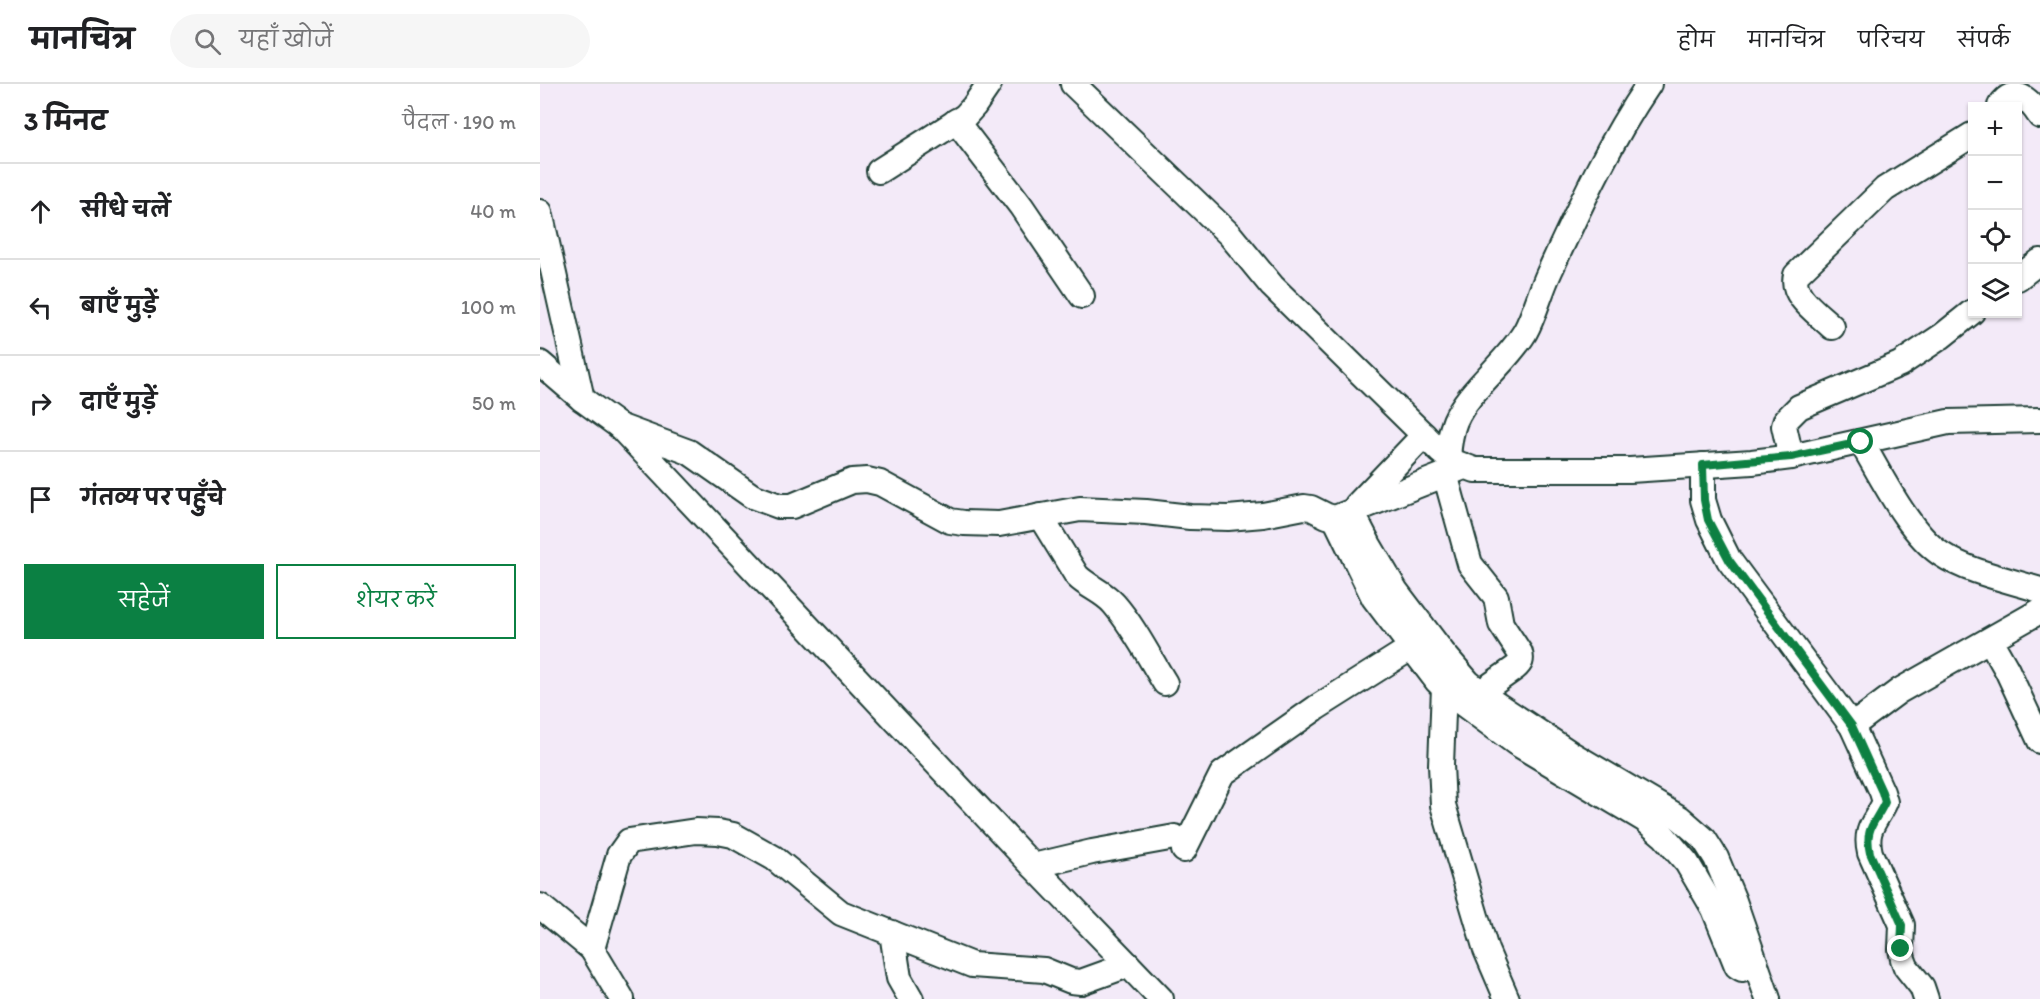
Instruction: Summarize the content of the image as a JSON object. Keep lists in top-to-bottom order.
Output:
{
  "page": {
    "header": "मानचित्र",
    "search": "यहाँ खोजें",
    "nav": [
      "होम",
      "मानचित्र",
      "परिचय",
      "संपर्क"
    ],
    "heading": ["3 मिनट", "पैदल · 190 m"],
    "map_buttons": ["+", "−"],
    "list": [
      ["सीधे चलें", "40 m"],
      ["बाएँ मुड़ें", "100 m"],
      ["दाएँ मुड़ें", "50 m"],
      "गंतव्य पर पहुँचे"
    ],
    "buttons": ["सहेजें", "शेयर करें"]
  }
}
